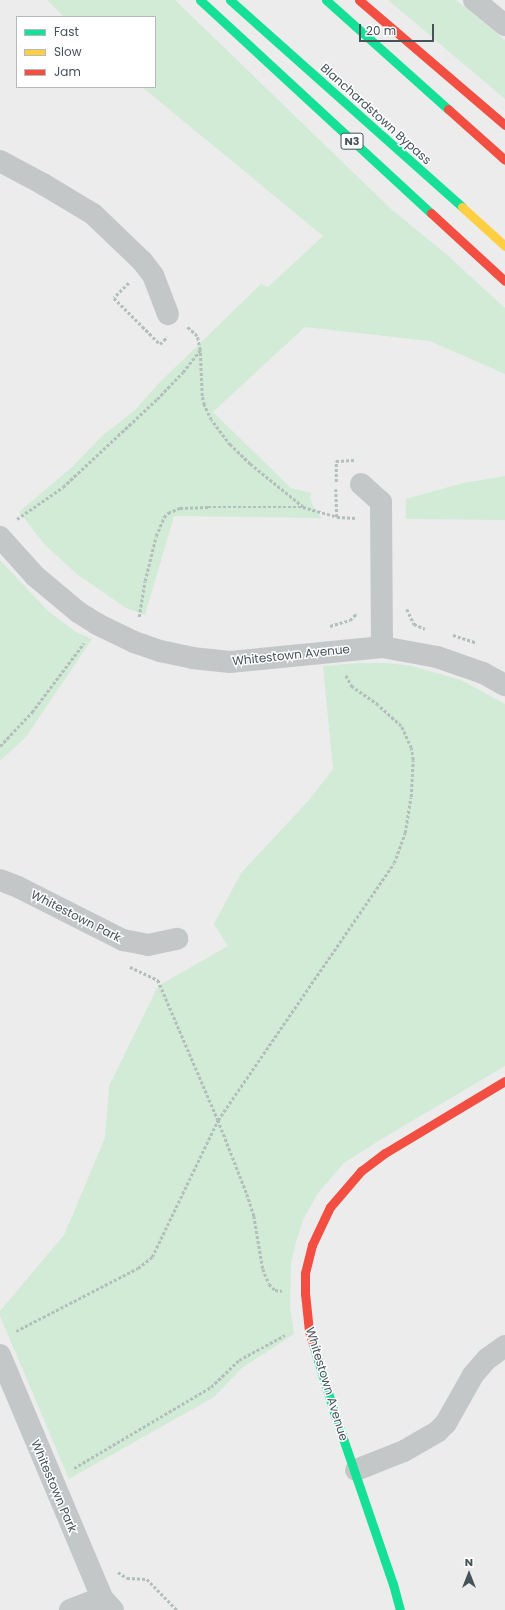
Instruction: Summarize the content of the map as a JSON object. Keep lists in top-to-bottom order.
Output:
{
  "streets": {
    "main road": ["Blanchardstown Bypass", "N3", "Whitestown Avenue"],
    "street": ["Whitestown Park"]
  },
  "legend": ["Fast", "Slow", "Jam"],
  "scale_bar": "20 m",
  "north": "top"
}
